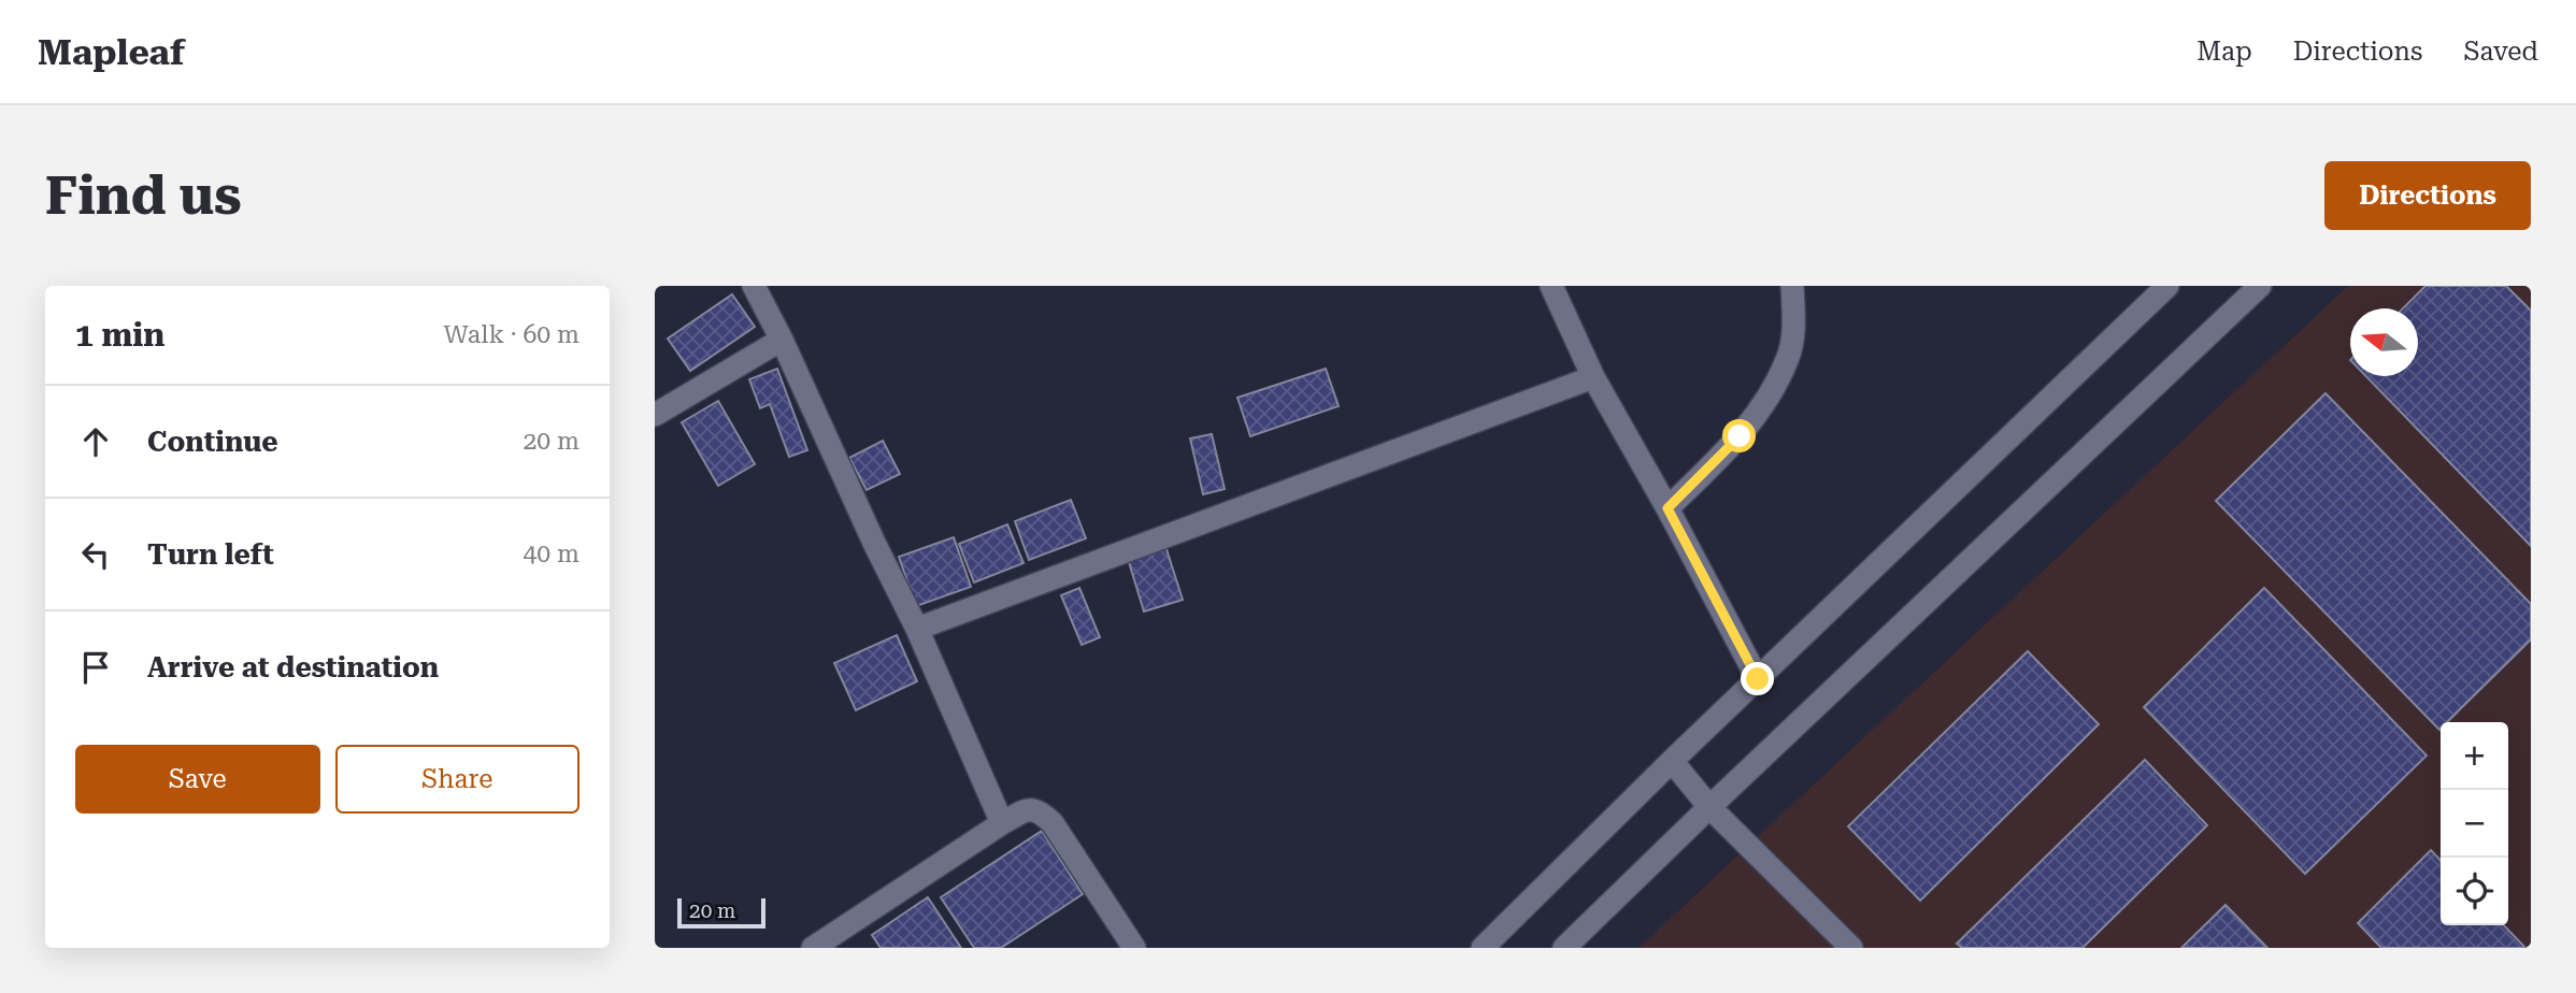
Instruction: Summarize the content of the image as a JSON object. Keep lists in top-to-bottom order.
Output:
{
  "scale_bar": "20 m",
  "north": "left",
  "page": {
    "header": "Mapleaf",
    "nav": ["Map", "Directions", "Saved"],
    "buttons": [
      "Directions",
      ["Save", "Share"]
    ],
    "title": "Find us",
    "heading": ["1 min", "Walk · 60 m"],
    "list": [
      ["Continue", "20 m"],
      ["Turn left", "40 m"],
      "Arrive at destination"
    ],
    "map_buttons": ["+", "−"],
    "scale": "20 m"
  }
}
